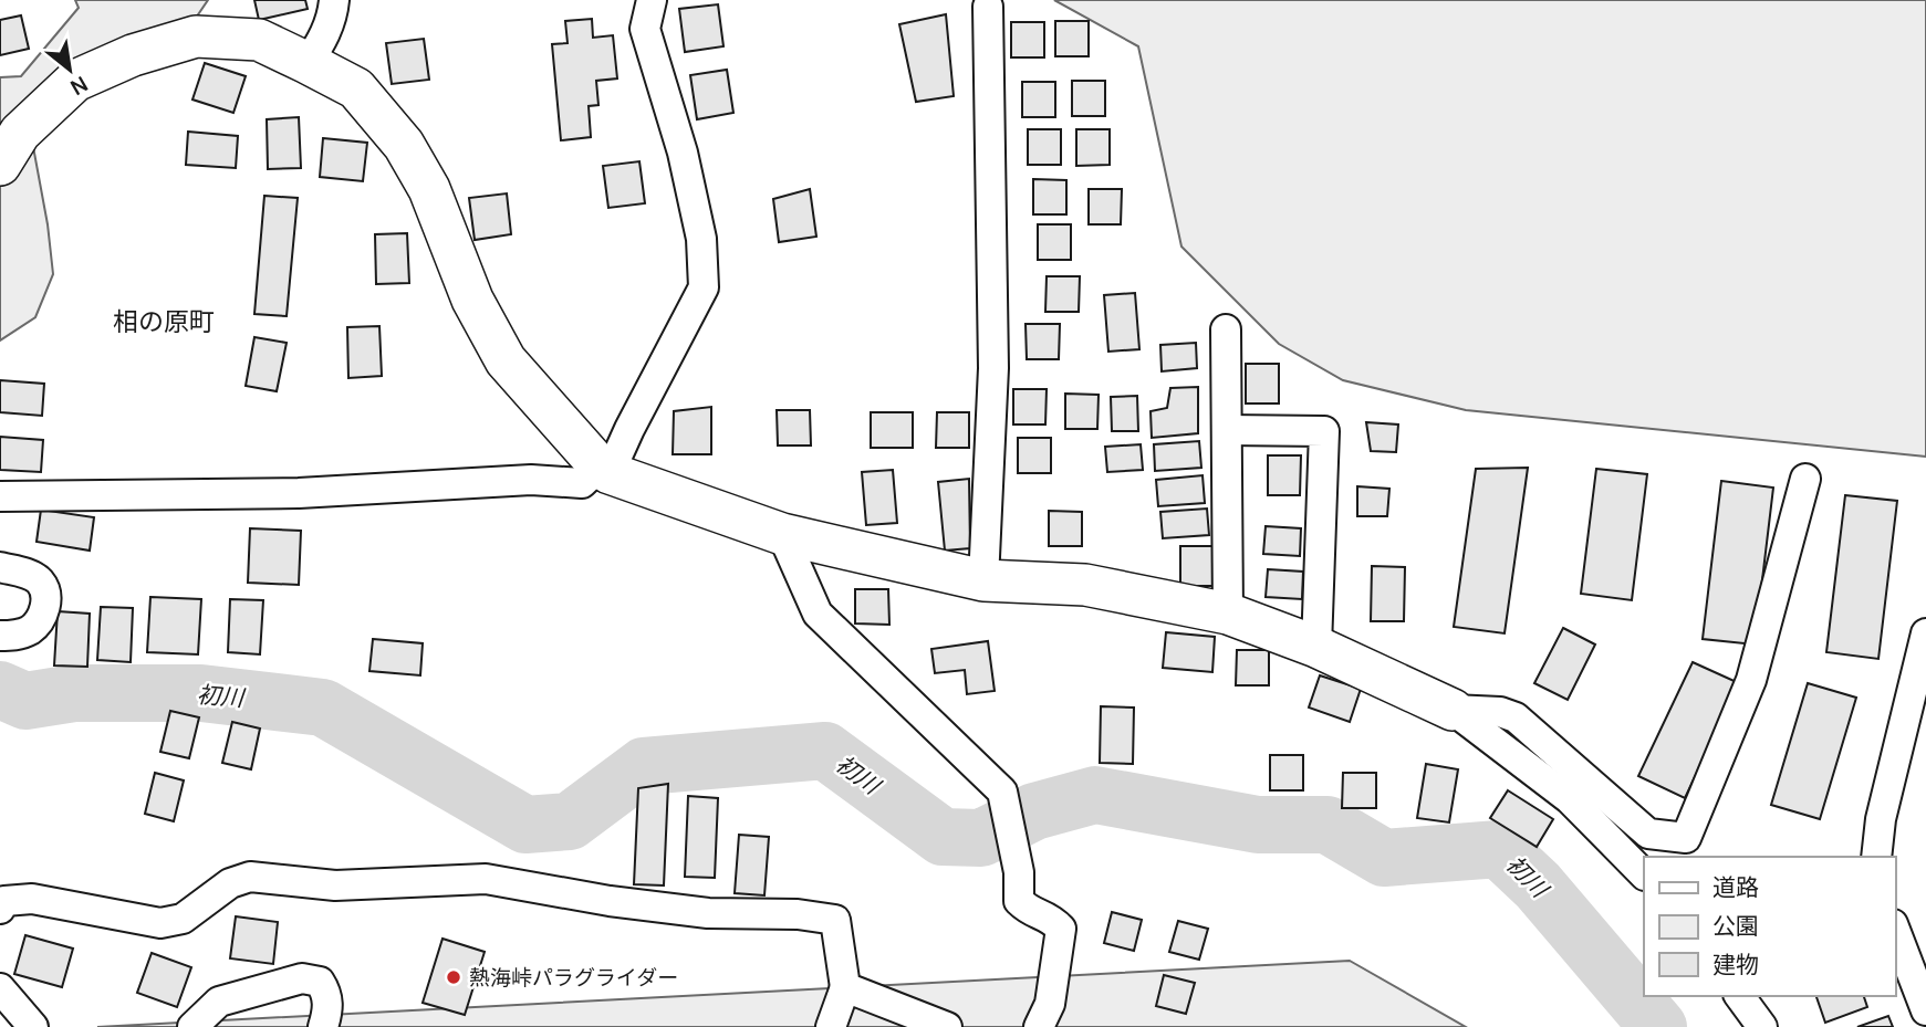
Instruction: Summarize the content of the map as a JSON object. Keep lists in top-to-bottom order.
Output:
{
  "districts": ["相の原町"],
  "water": ["初川"],
  "places": ["熱海峠パラグライダー"],
  "legend": ["道路", "公園", "建物"],
  "north": "bottom right"
}
